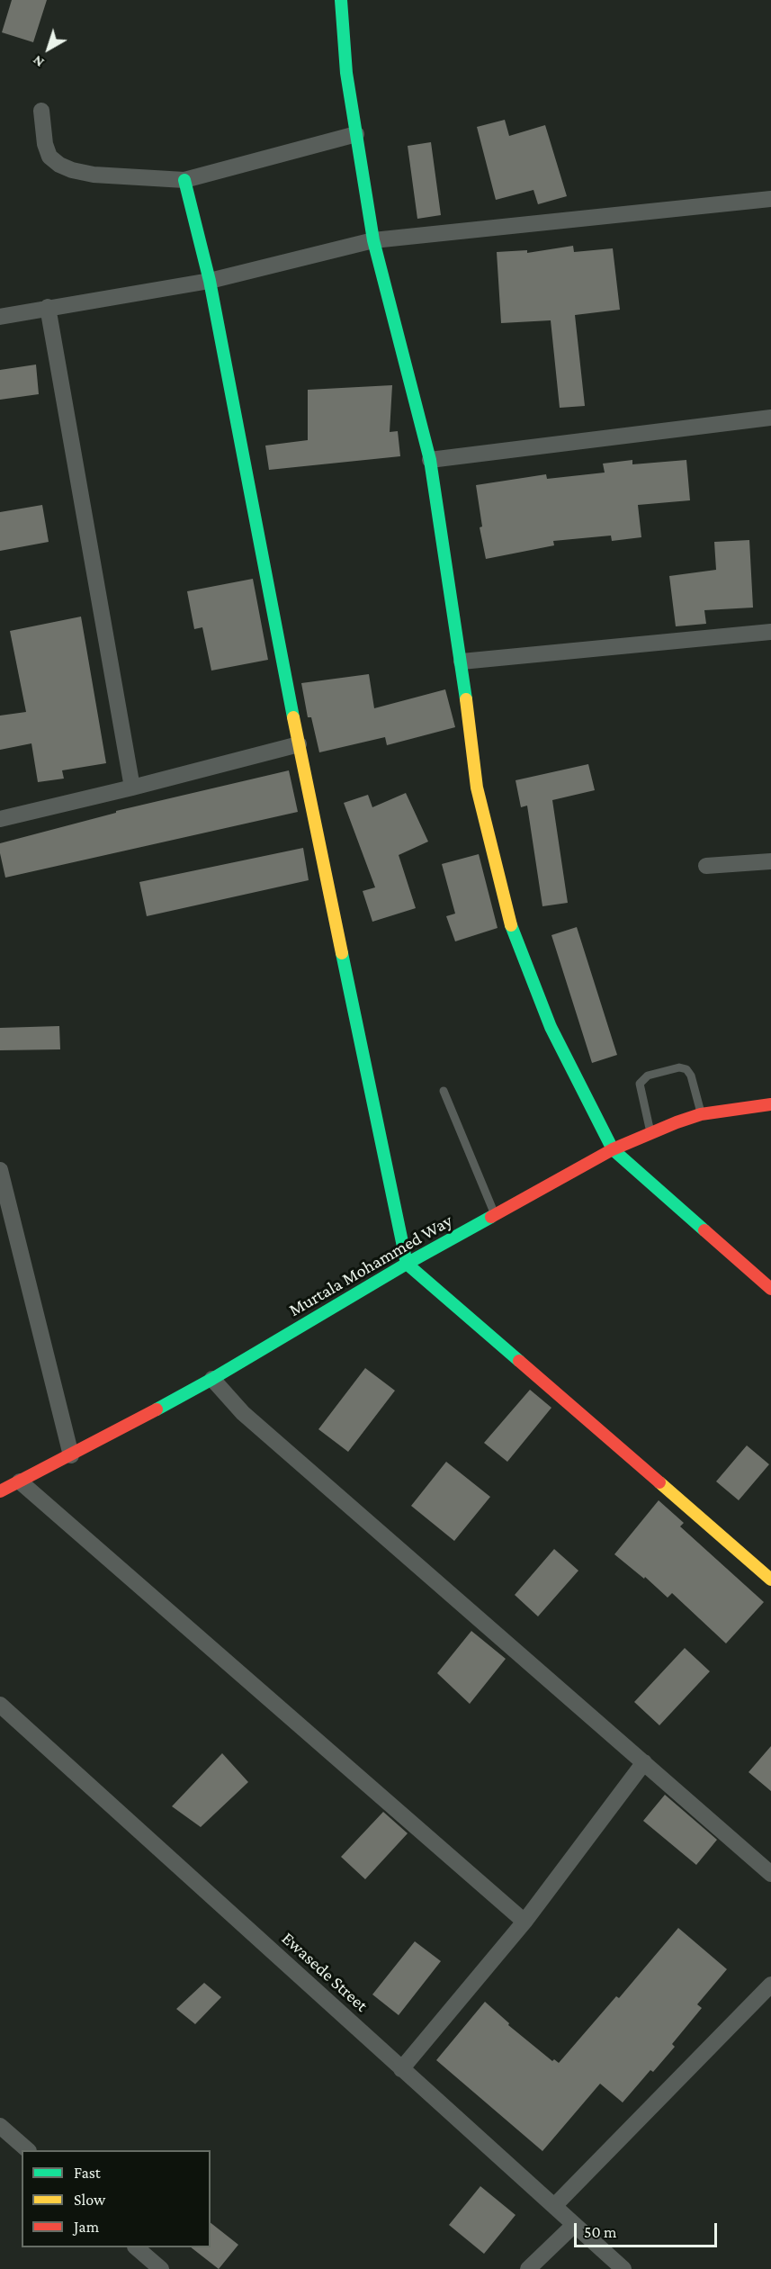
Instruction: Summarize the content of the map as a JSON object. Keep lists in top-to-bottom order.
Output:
{
  "streets": {
    "street": ["Murtala Mohammed Way", "Ewasede Street"]
  },
  "legend": ["Fast", "Slow", "Jam"],
  "scale_bar": "50 m",
  "north": "bottom left"
}
